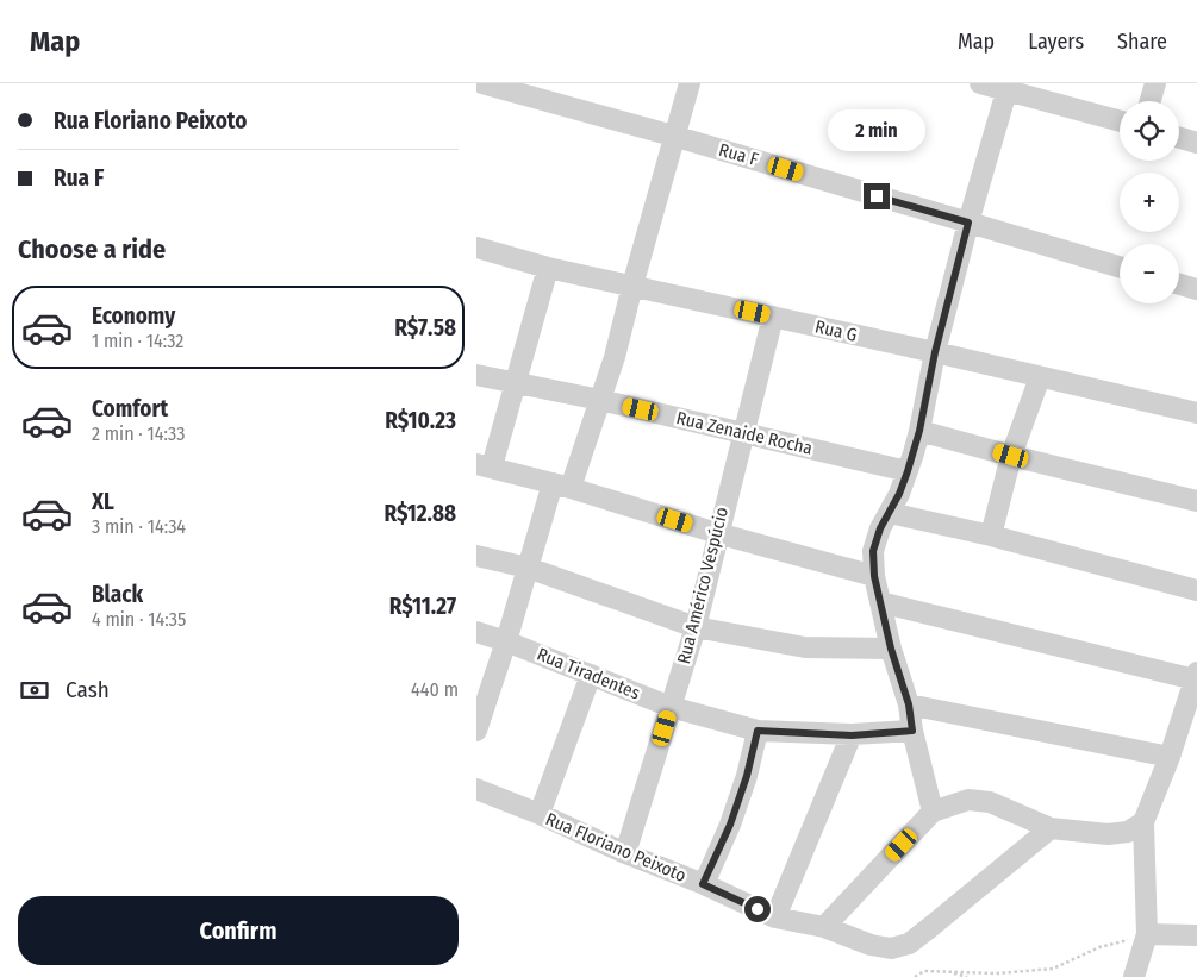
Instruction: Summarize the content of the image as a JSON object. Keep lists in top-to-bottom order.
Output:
{
  "streets": {
    "street": [
      "Rua F",
      "Rua G",
      "Rua Zenaide Rocha",
      "Rua Américo Vespúcio",
      "Rua Tiradentes",
      "Rua Floriano Peixoto"
    ]
  },
  "crossings": [
    ["Rua G", "Rua Américo Vespúcio"],
    ["Rua Zenaide Rocha", "Rua Américo Vespúcio"],
    ["Rua Américo Vespúcio", "Rua Tiradentes"],
    ["Rua Américo Vespúcio", "Rua Floriano Peixoto"]
  ],
  "page": {
    "header": "Map",
    "nav": ["Map", "Layers", "Share"],
    "banner": ["Rua Floriano Peixoto", "Rua F"],
    "map_buttons": ["+", "−"],
    "bubble": "2 min",
    "heading": "Choose a ride",
    "list": [
      {
        "name": "Economy",
        "note": "1 min · 14:32",
        "value": "R$7.58"
      },
      {
        "name": "Comfort",
        "note": "2 min · 14:33",
        "value": "R$10.23"
      },
      {
        "name": "XL",
        "note": "3 min · 14:34",
        "value": "R$12.88"
      },
      {
        "name": "Black",
        "note": "4 min · 14:35",
        "value": "R$11.27"
      }
    ],
    "pay": ["Cash", "440 m"],
    "buttons": "Confirm"
  }
}
